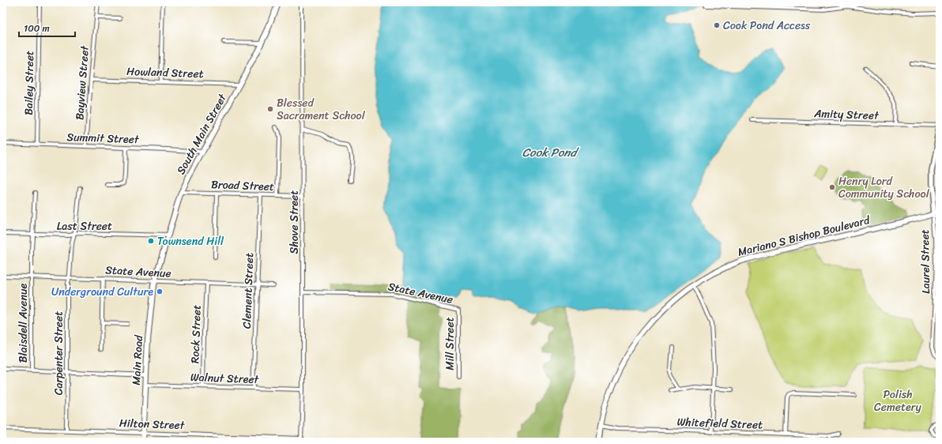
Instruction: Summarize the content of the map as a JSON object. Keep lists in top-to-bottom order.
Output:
{
  "streets": {
    "main road": ["South Main Street", "Mariano S Bishop Boulevard", "Main Road"],
    "street": [
      "Howland Street",
      "Bailey Street",
      "Bayview Street",
      "Amity Street",
      "Summit Street",
      "Broad Street",
      "Shove Street",
      "Last Street",
      "Laurel Street",
      "State Avenue",
      "Clement Street",
      "Blaisdell Avenue",
      "Rock Street",
      "Mill Street",
      "Carpenter Street",
      "Walnut Street",
      "Whitefield Street",
      "Hilton Street"
    ]
  },
  "crossings": [
    ["Howland Street", "Bayview Street"],
    ["Howland Street", "South Main Street"],
    ["Bailey Street", "Summit Street"],
    ["Bayview Street", "Summit Street"],
    ["Amity Street", "Laurel Street"],
    ["South Main Street", "Summit Street"],
    ["South Main Street", "Broad Street"],
    ["South Main Street", "Last Street"],
    ["South Main Street", "State Avenue"],
    ["South Main Street", "Main Road"],
    ["Broad Street", "Shove Street"],
    ["Broad Street", "Clement Street"],
    ["Shove Street", "State Avenue"],
    ["Shove Street", "Walnut Street"],
    ["Shove Street", "Hilton Street"],
    ["Mariano S Bishop Boulevard", "Laurel Street"],
    ["Mariano S Bishop Boulevard", "Whitefield Street"],
    ["State Avenue", "Clement Street"],
    ["State Avenue", "Blaisdell Avenue"],
    ["State Avenue", "Rock Street"],
    ["State Avenue", "Mill Street"],
    ["State Avenue", "Carpenter Street"],
    ["State Avenue", "Main Road"],
    ["Clement Street", "Walnut Street"],
    ["Rock Street", "Walnut Street"],
    ["Carpenter Street", "Hilton Street"],
    ["Main Road", "Walnut Street"],
    ["Main Road", "Hilton Street"]
  ],
  "water": ["Cook Pond"],
  "parks": ["Polish Cemetery"],
  "places": [
    "Cook Pond Access",
    "Blessed Sacrament School",
    "Henry Lord Community School",
    "Townsend Hill",
    "Underground Culture"
  ],
  "scale_bar": "100 m"
}
